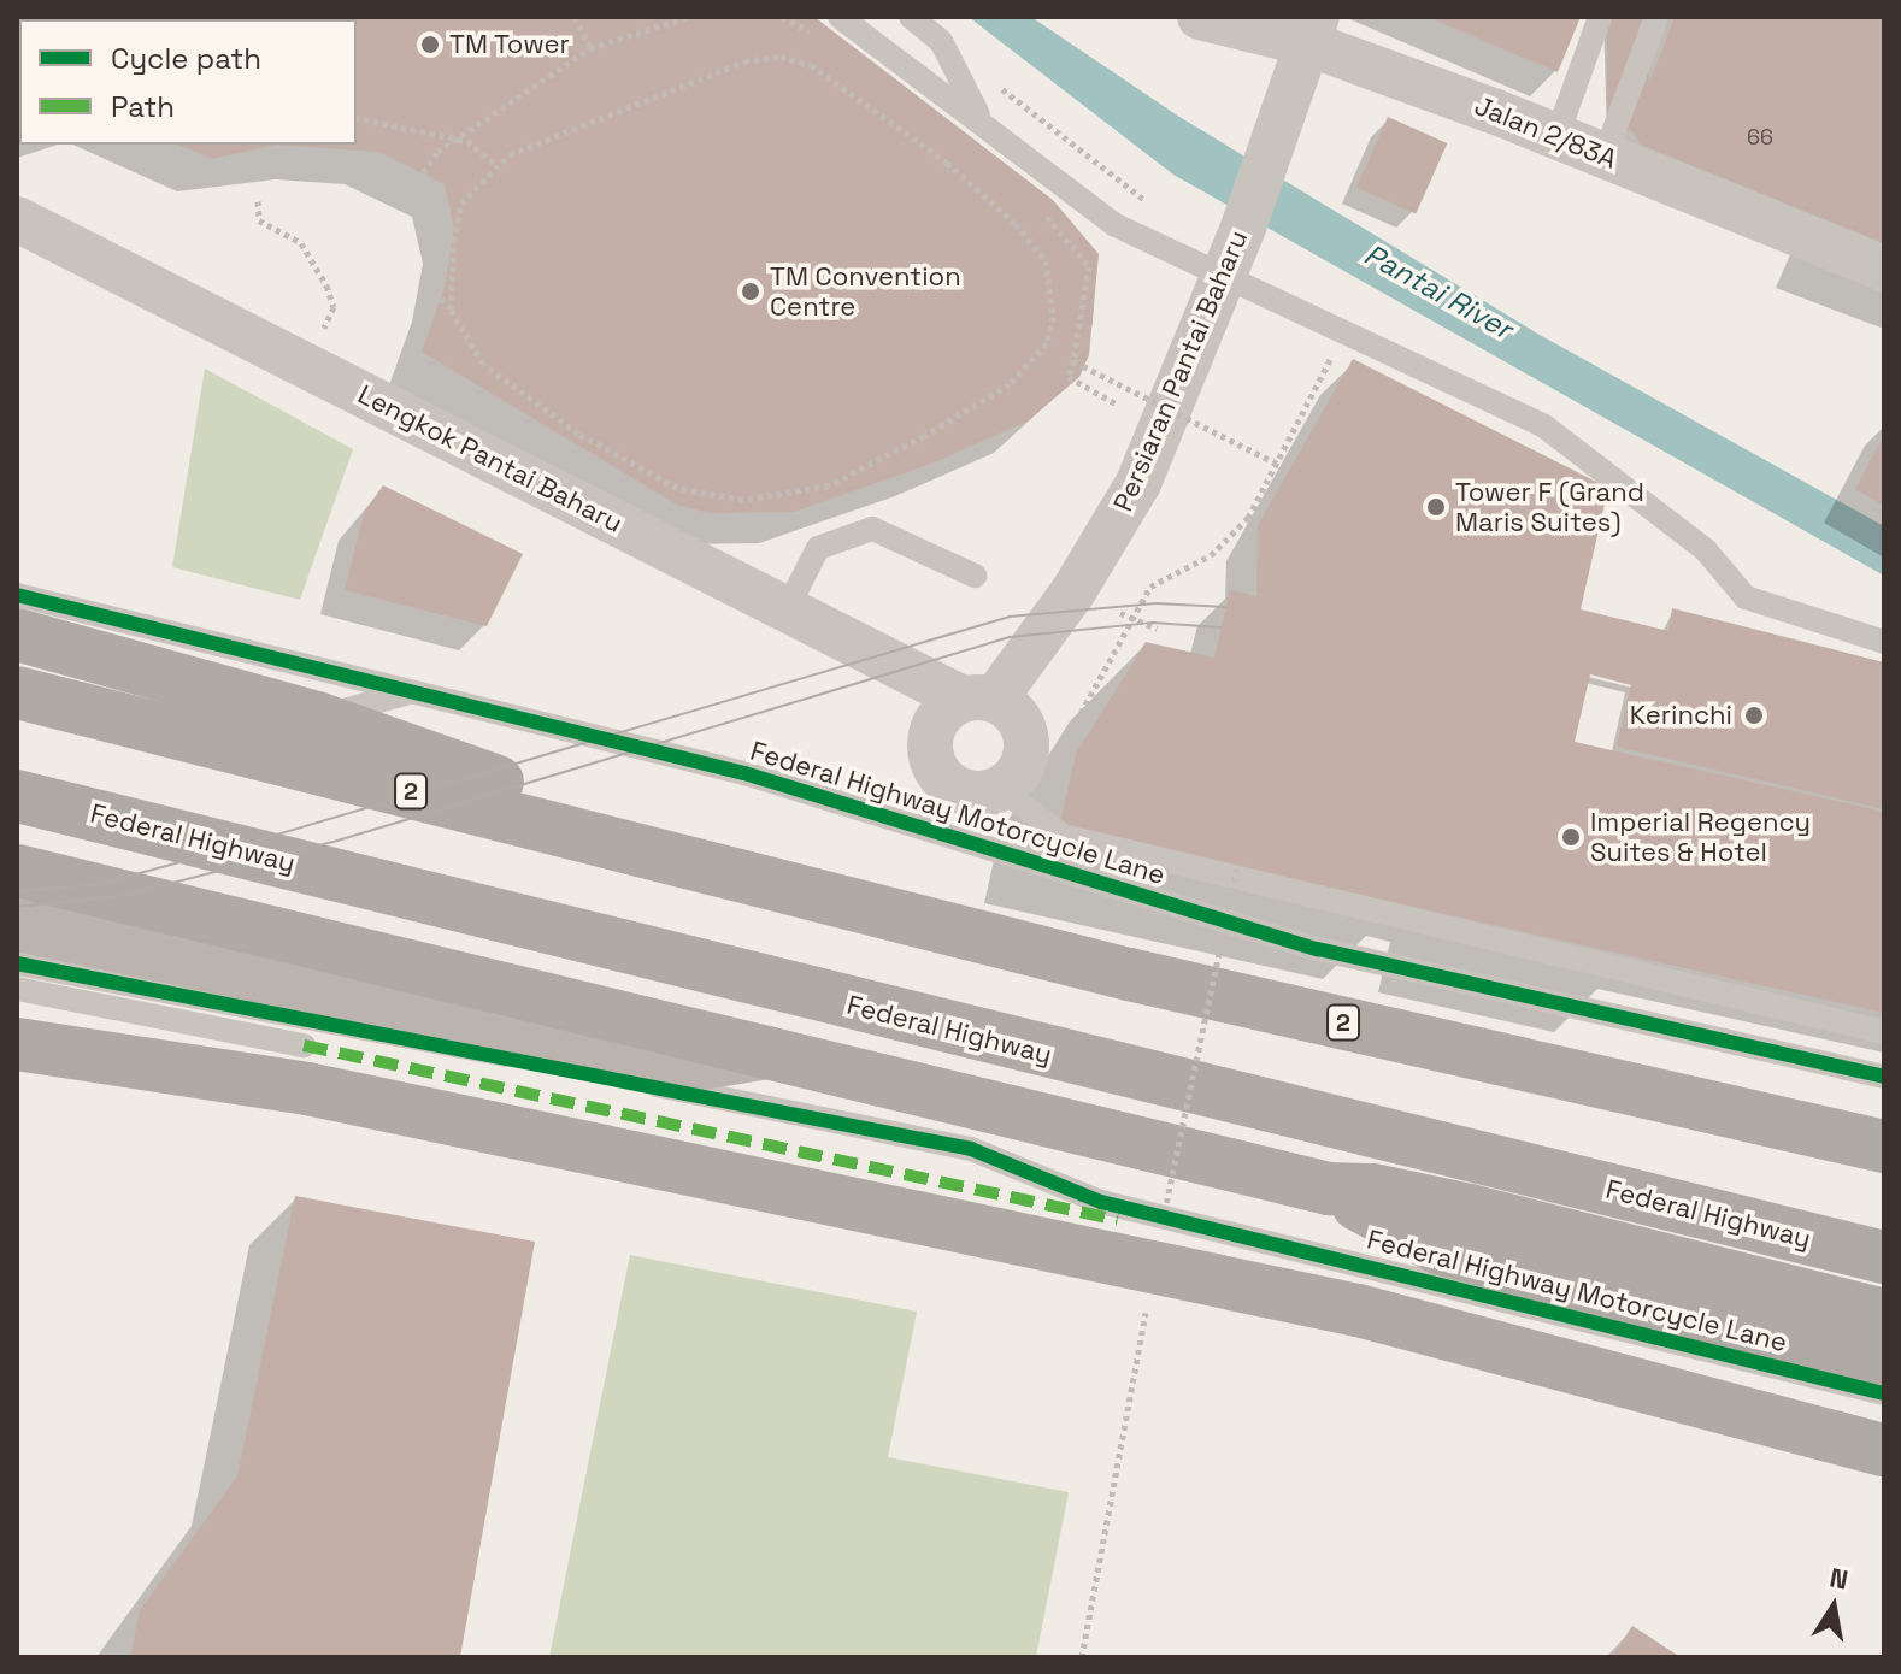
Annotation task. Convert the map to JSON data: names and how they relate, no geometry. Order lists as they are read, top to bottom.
{
  "streets": {
    "highway": ["2", "Federal Highway"],
    "street": ["Jalan 2/83A", "Persiaran Pantai Baharu", "Lengkok Pantai Baharu"],
    "lane": ["Federal Highway Motorcycle Lane"]
  },
  "crossings": [
    ["Jalan 2/83A", "Persiaran Pantai Baharu"],
    ["Persiaran Pantai Baharu", "Lengkok Pantai Baharu"]
  ],
  "water": ["Pantai River"],
  "places": [
    "TM Tower",
    "TM Convention Centre",
    "Tower F (Grand Maris Suites)",
    "Kerinchi",
    "Imperial Regency Suites & Hotel"
  ],
  "house_numbers": ["66"],
  "legend": ["Cycle path", "Path"],
  "north": "top"
}
